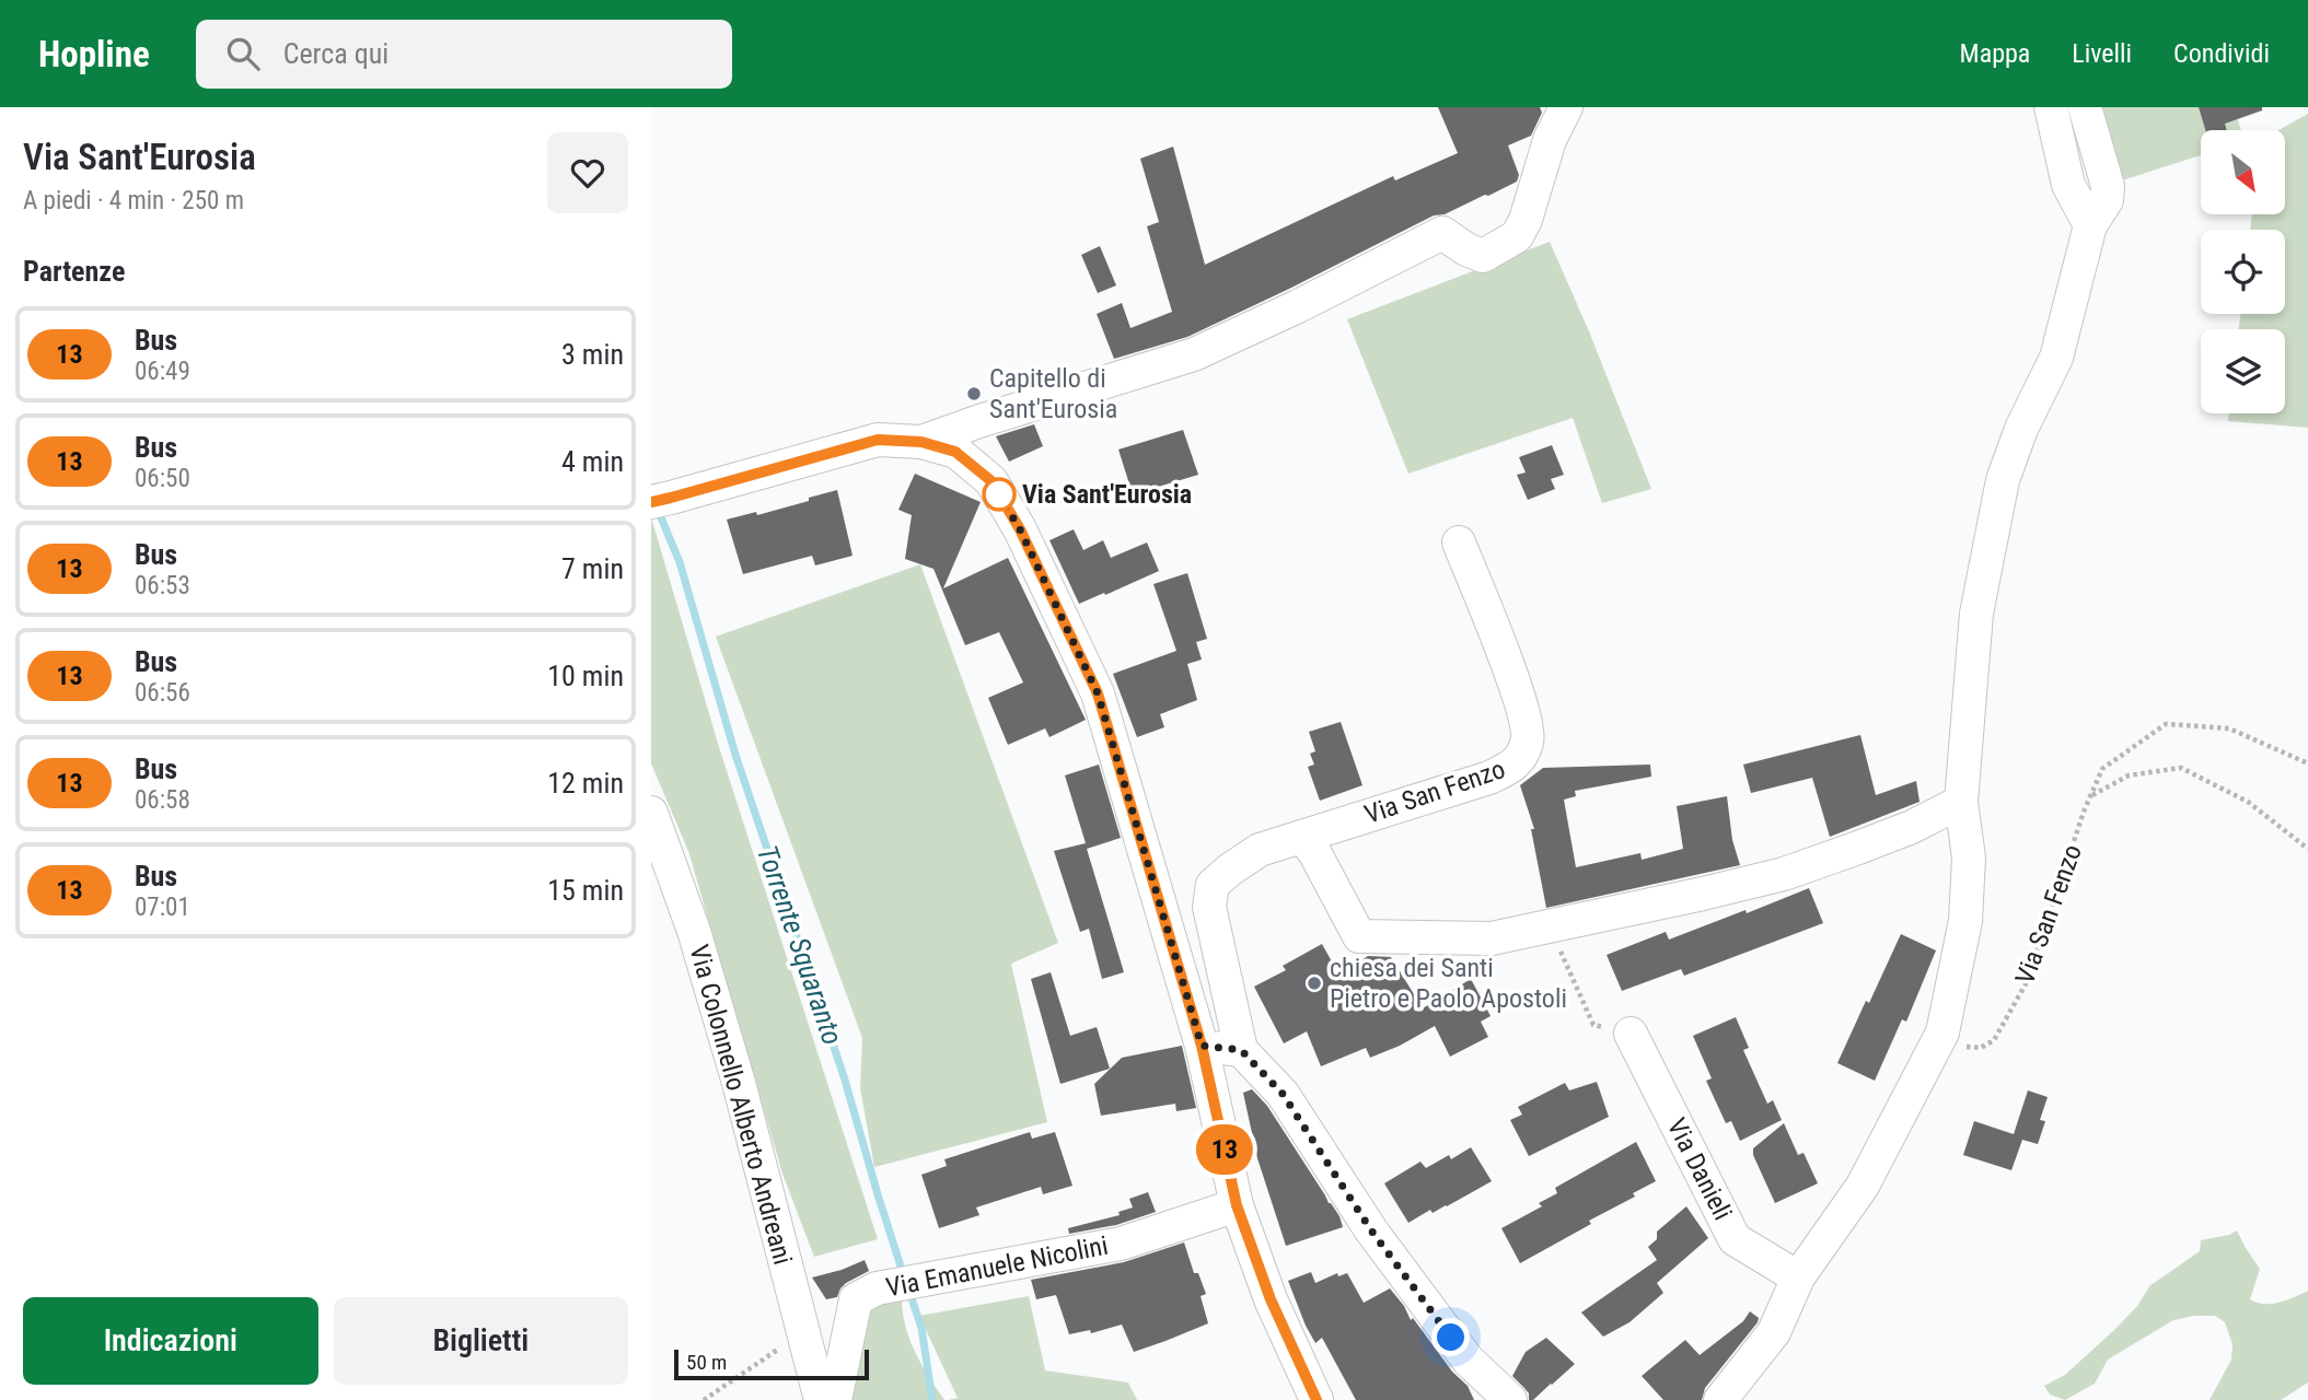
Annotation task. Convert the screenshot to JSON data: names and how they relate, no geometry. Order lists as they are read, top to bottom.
{
  "streets": {
    "street": [
      "Via San Fenzo",
      "Via Colonnello Alberto Andreani",
      "Via Danieli",
      "Via Emanuele Nicolini"
    ]
  },
  "water": ["Torrente Squaranto"],
  "places": ["Capitello di Sant'Eurosia", "Via Sant'Eurosia", "chiesa dei Santi Pietro e Paolo Apostoli"],
  "lines": ["bus line 13"],
  "scale_bar": "50 m",
  "north": "bottom right",
  "page": {
    "header": "Hopline",
    "search": "Cerca qui",
    "nav": ["Mappa", "Livelli", "Condividi"],
    "heading": [
      ["Via Sant'Eurosia", "A piedi · 4 min · 250 m"],
      "Partenze"
    ],
    "on_map": "13",
    "list": [
      {
        "mark": "13",
        "name": "Bus",
        "note": "06:49",
        "value": "3 min"
      },
      {
        "mark": "13",
        "name": "Bus",
        "note": "06:50",
        "value": "4 min"
      },
      {
        "mark": "13",
        "name": "Bus",
        "note": "06:53",
        "value": "7 min"
      },
      {
        "mark": "13",
        "name": "Bus",
        "note": "06:56",
        "value": "10 min"
      },
      {
        "mark": "13",
        "name": "Bus",
        "note": "06:58",
        "value": "12 min"
      },
      {
        "mark": "13",
        "name": "Bus",
        "note": "07:01",
        "value": "15 min"
      }
    ],
    "buttons": ["Indicazioni", "Biglietti"],
    "scale": "50 m"
  }
}
